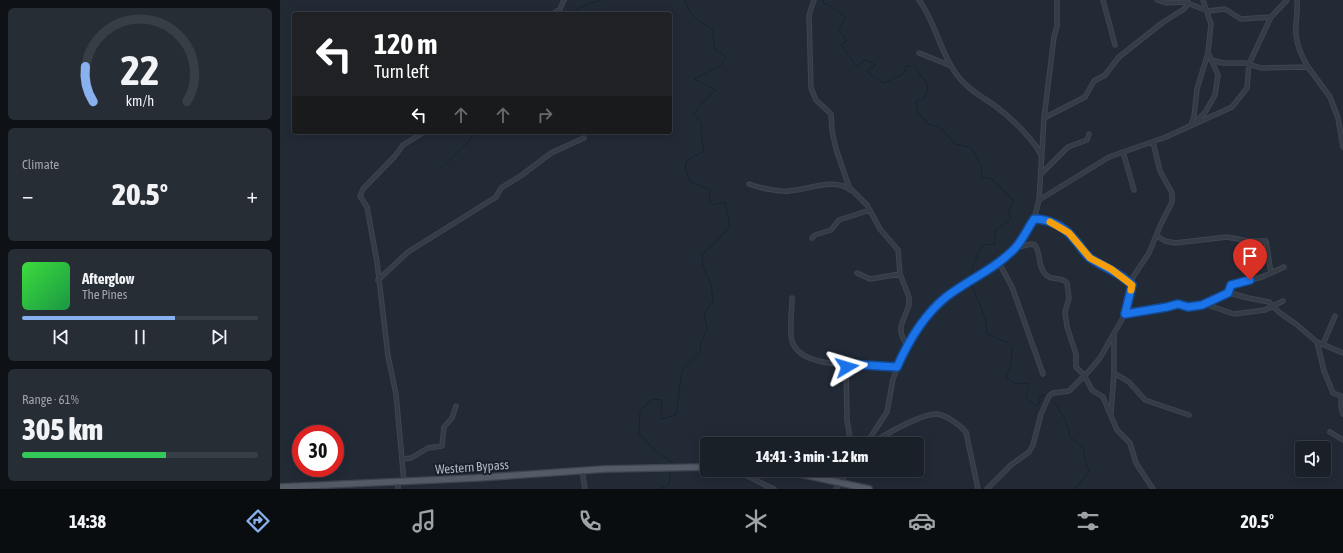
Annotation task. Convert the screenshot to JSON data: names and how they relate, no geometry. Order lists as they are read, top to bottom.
{
  "streets": {
    "main road": ["Western Bypass"]
  },
  "page": {
    "turn": ["120 m", "Turn left"],
    "tile": [
      "Climate",
      ["Range · 61%", "305 km"]
    ],
    "heat": ["−", "20.5°", "+"],
    "song": ["Afterglow", "The Pines"],
    "limit": "30",
    "trip": "14:41 · 3 min · 1.2 km",
    "tabs": ["14:38", "20.5°"],
    "gauge": ["22", "km/h"]
  }
}
